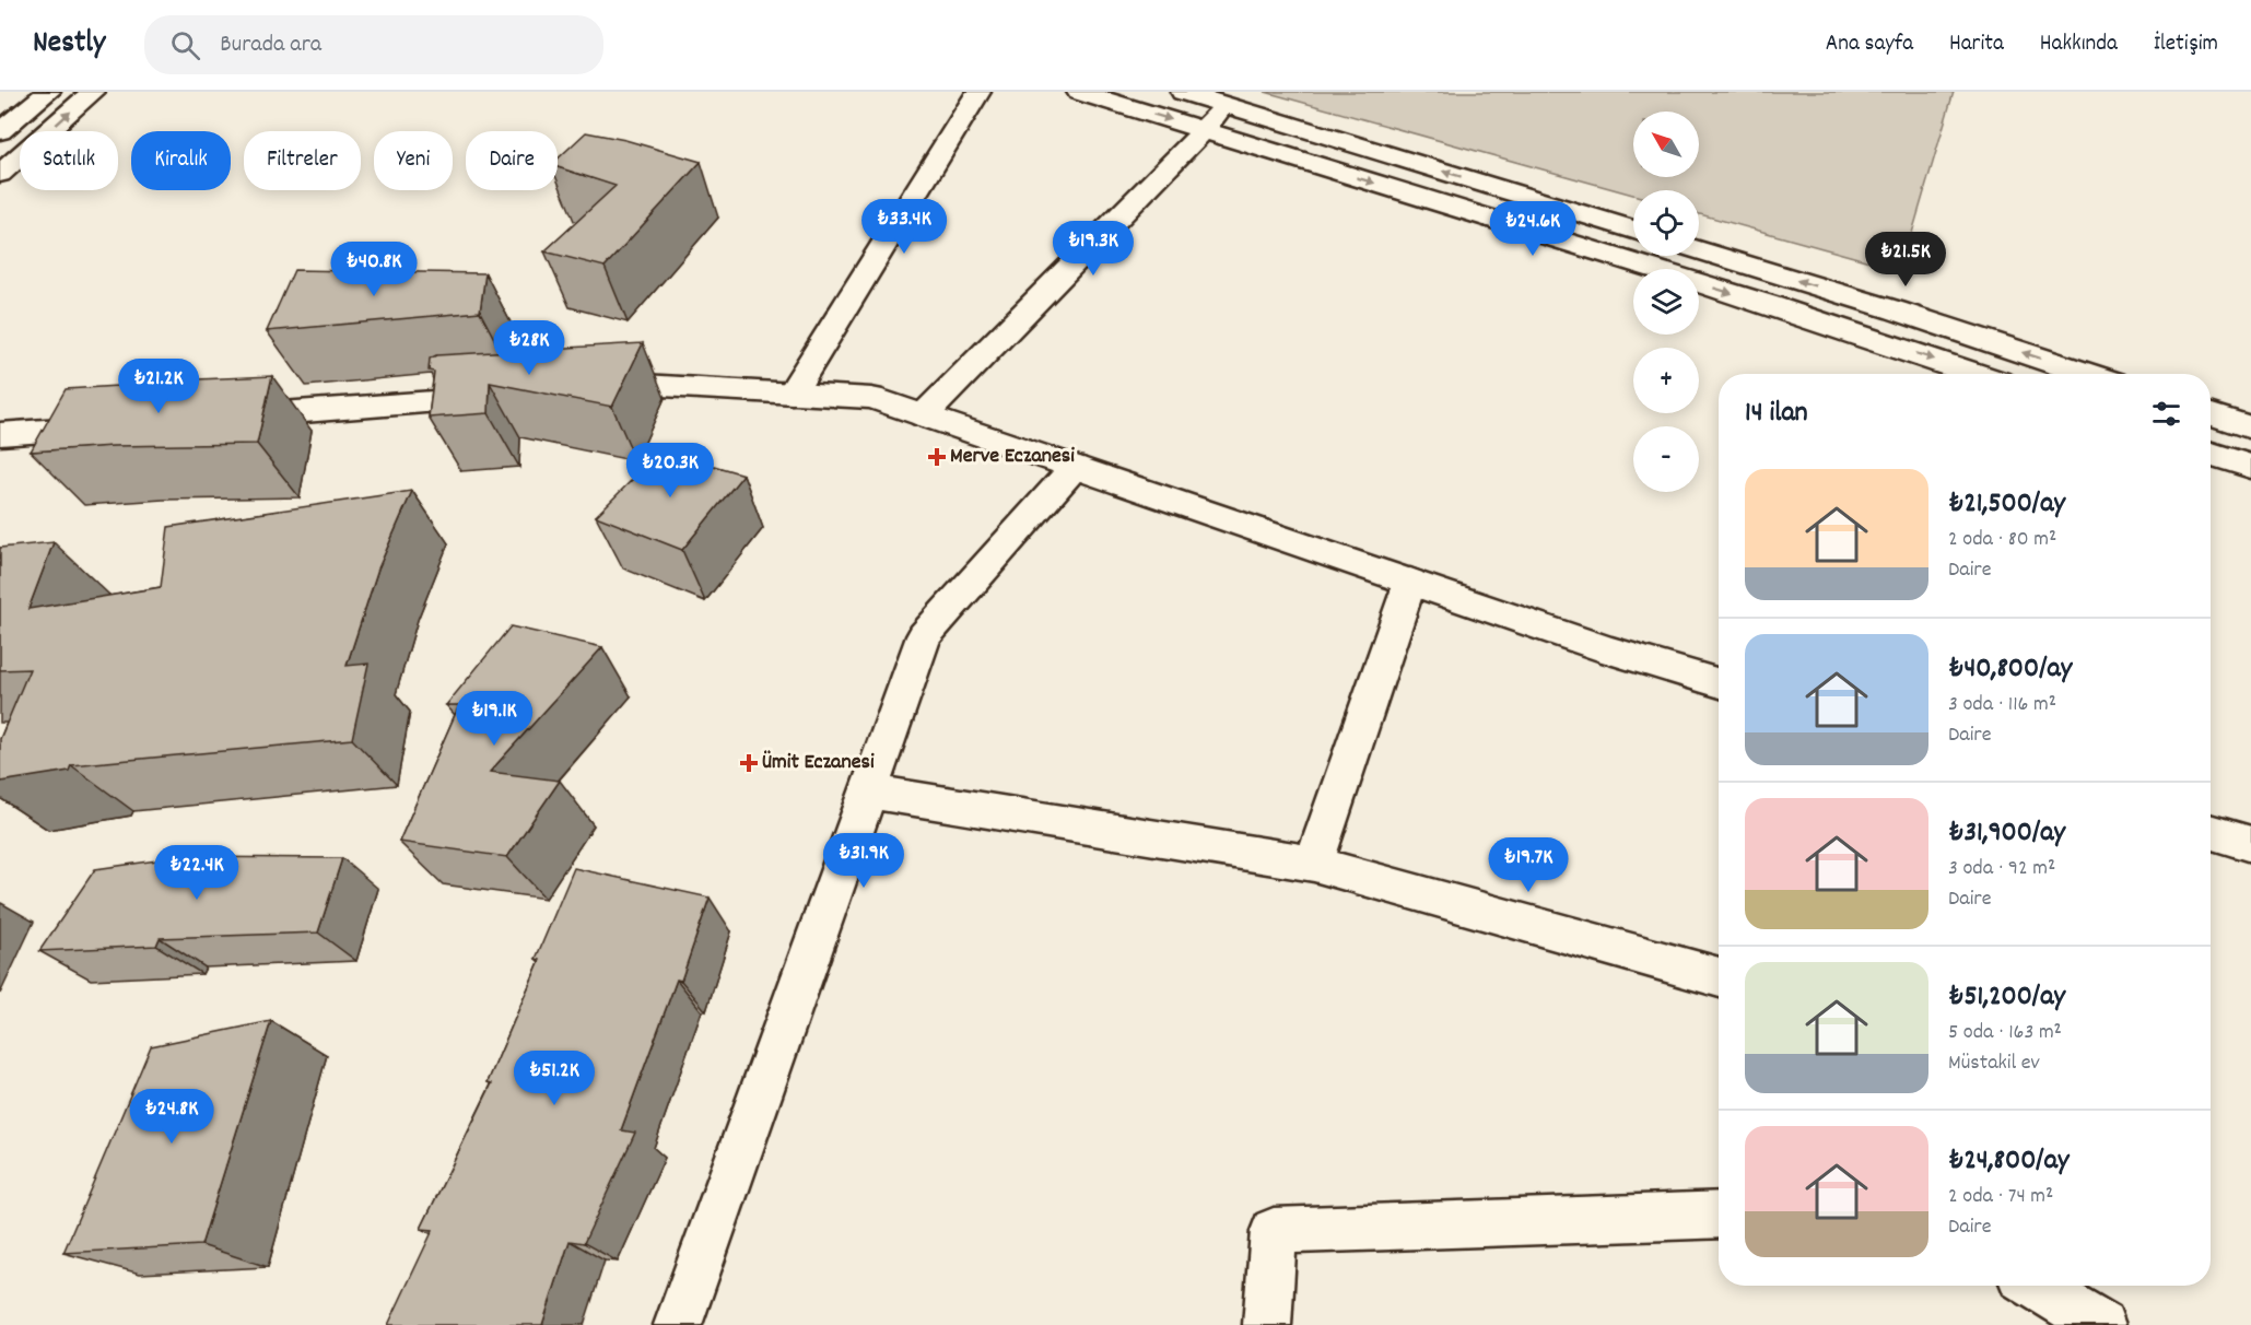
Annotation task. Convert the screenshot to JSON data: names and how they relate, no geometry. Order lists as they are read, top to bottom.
{
  "places": {
    "health": ["Merve Eczanesi", "Ümit Eczanesi"]
  },
  "north": "top left",
  "page": {
    "header": "Nestly",
    "search": "Burada ara",
    "nav": [
      "Ana sayfa",
      "Harita",
      "Hakkında",
      "İletişim"
    ],
    "map_buttons": ["+", "−"],
    "chip": [
      "Satılık",
      "Kiralık",
      "Filtreler",
      "Yeni",
      "Daire"
    ],
    "price": [
      "₺33.4K",
      "₺24.6K",
      "₺19.3K",
      "₺21.5K",
      "₺40.8K",
      "₺28K",
      "₺21.2K",
      "₺20.3K",
      "₺19.1K",
      "₺31.9K",
      "₺19.7K",
      "₺22.4K",
      "₺51.2K",
      "₺24.8K"
    ],
    "heading": "14 ilan",
    "list": [
      {
        "name": "₺21,500/ay",
        "note": "2 oda · 80 m² · Daire"
      },
      {
        "name": "₺40,800/ay",
        "note": "3 oda · 116 m² · Daire"
      },
      {
        "name": "₺31,900/ay",
        "note": "3 oda · 92 m² · Daire"
      },
      {
        "name": "₺51,200/ay",
        "note": "5 oda · 163 m² · Müstakil ev"
      },
      {
        "name": "₺24,800/ay",
        "note": "2 oda · 74 m² · Daire"
      }
    ]
  }
}
